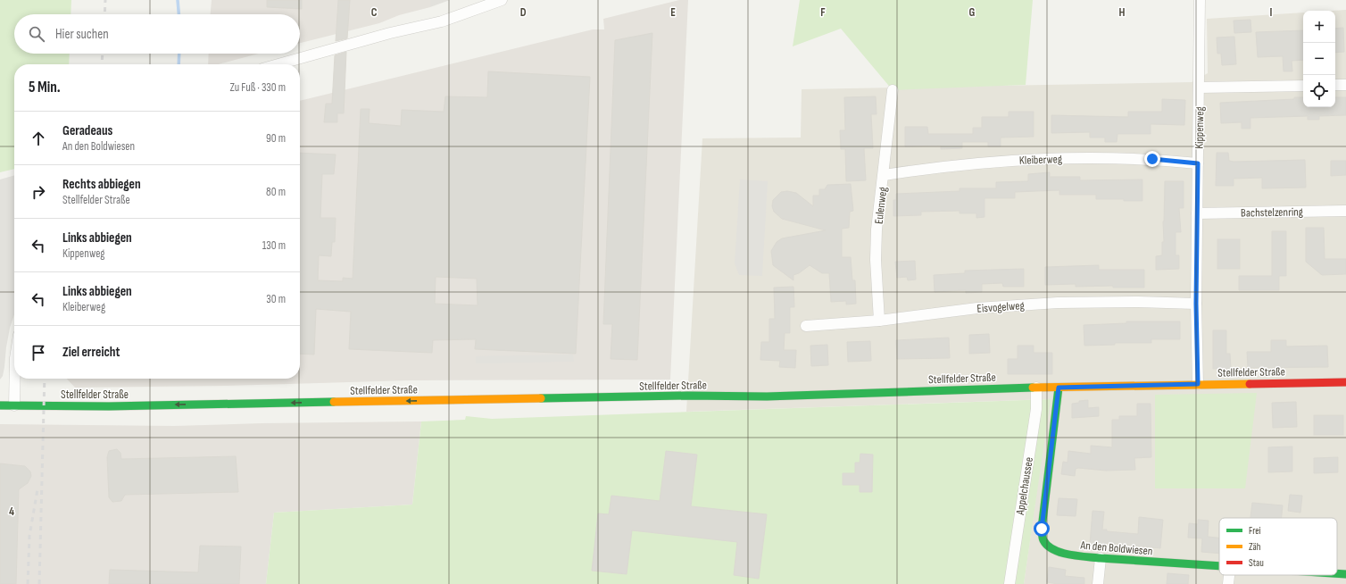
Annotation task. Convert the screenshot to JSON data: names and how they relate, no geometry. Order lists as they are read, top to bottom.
{
  "streets": {
    "street": [
      "Kippenweg",
      "Kleiberweg",
      "Eulenweg",
      "Bachstelzenring",
      "Eisvogelweg",
      "Stellfelder Straße",
      "Appelchaussee",
      "An den Boldwiesen"
    ]
  },
  "crossings": [
    ["Kippenweg", "Kleiberweg"],
    ["Kippenweg", "Bachstelzenring"],
    ["Kippenweg", "Eisvogelweg"],
    ["Kippenweg", "Stellfelder Straße"],
    ["Kleiberweg", "Eulenweg"],
    ["Eulenweg", "Eisvogelweg"],
    ["Stellfelder Straße", "Appelchaussee"],
    ["Stellfelder Straße", "An den Boldwiesen"]
  ],
  "one_way": ["Stellfelder Straße"],
  "legend": ["Frei", "Zäh", "Stau"],
  "page": {
    "map_buttons": ["+", "−"],
    "search": "Hier suchen",
    "heading": ["5 Min.", "Zu Fuß · 330 m"],
    "list": [
      ["Geradeaus", "An den Boldwiesen", "90 m"],
      ["Rechts abbiegen", "Stellfelder Straße", "80 m"],
      ["Links abbiegen", "Kippenweg", "130 m"],
      ["Links abbiegen", "Kleiberweg", "30 m"],
      "Ziel erreicht"
    ]
  },
  "grid": {
    "columns": [
      "C",
      "D",
      "E",
      "F",
      "G",
      "H",
      "I"
    ],
    "rows": ["4"]
  }
}
